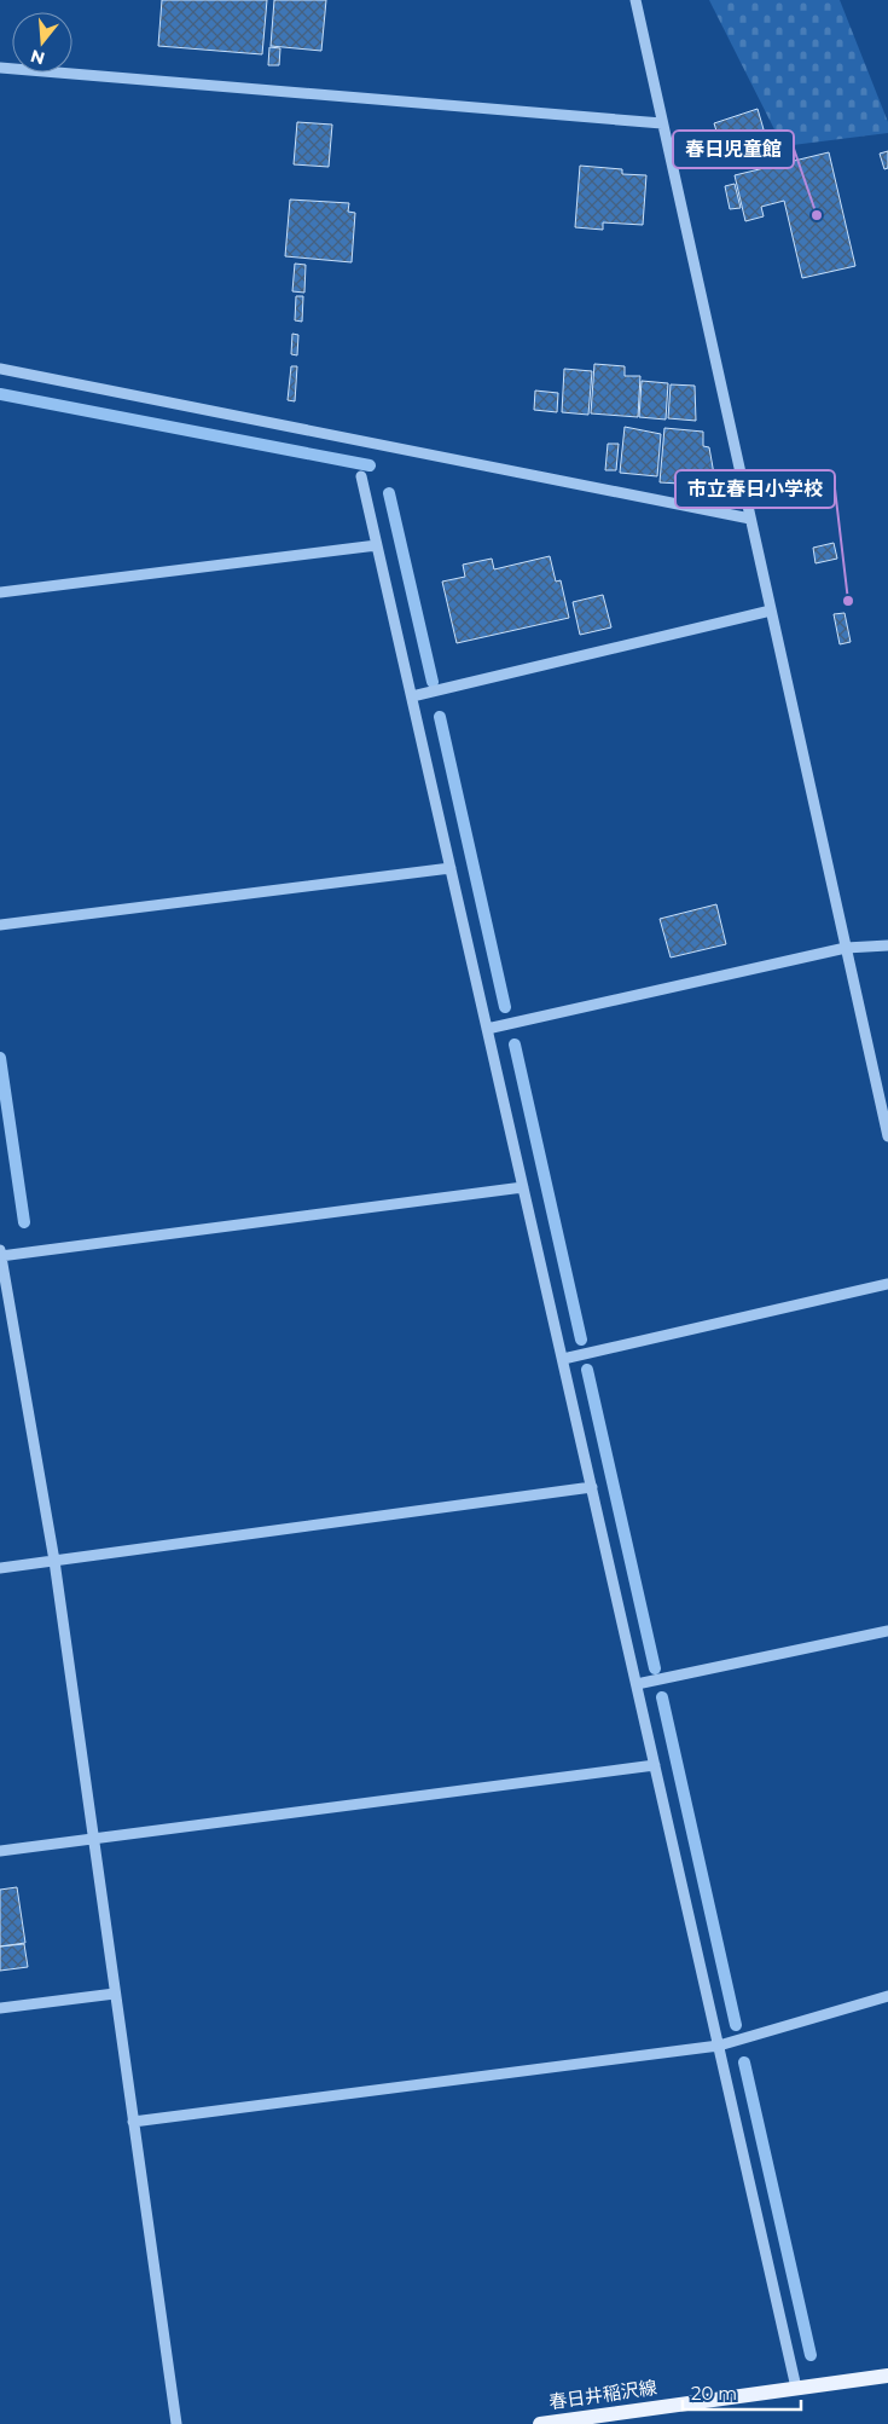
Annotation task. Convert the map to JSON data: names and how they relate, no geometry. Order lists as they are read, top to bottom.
{
  "streets": {
    "main road": ["春日井稲沢線"]
  },
  "places": ["春日児童館", "市立春日小学校"],
  "scale_bar": "20 m",
  "north": "bottom"
}
